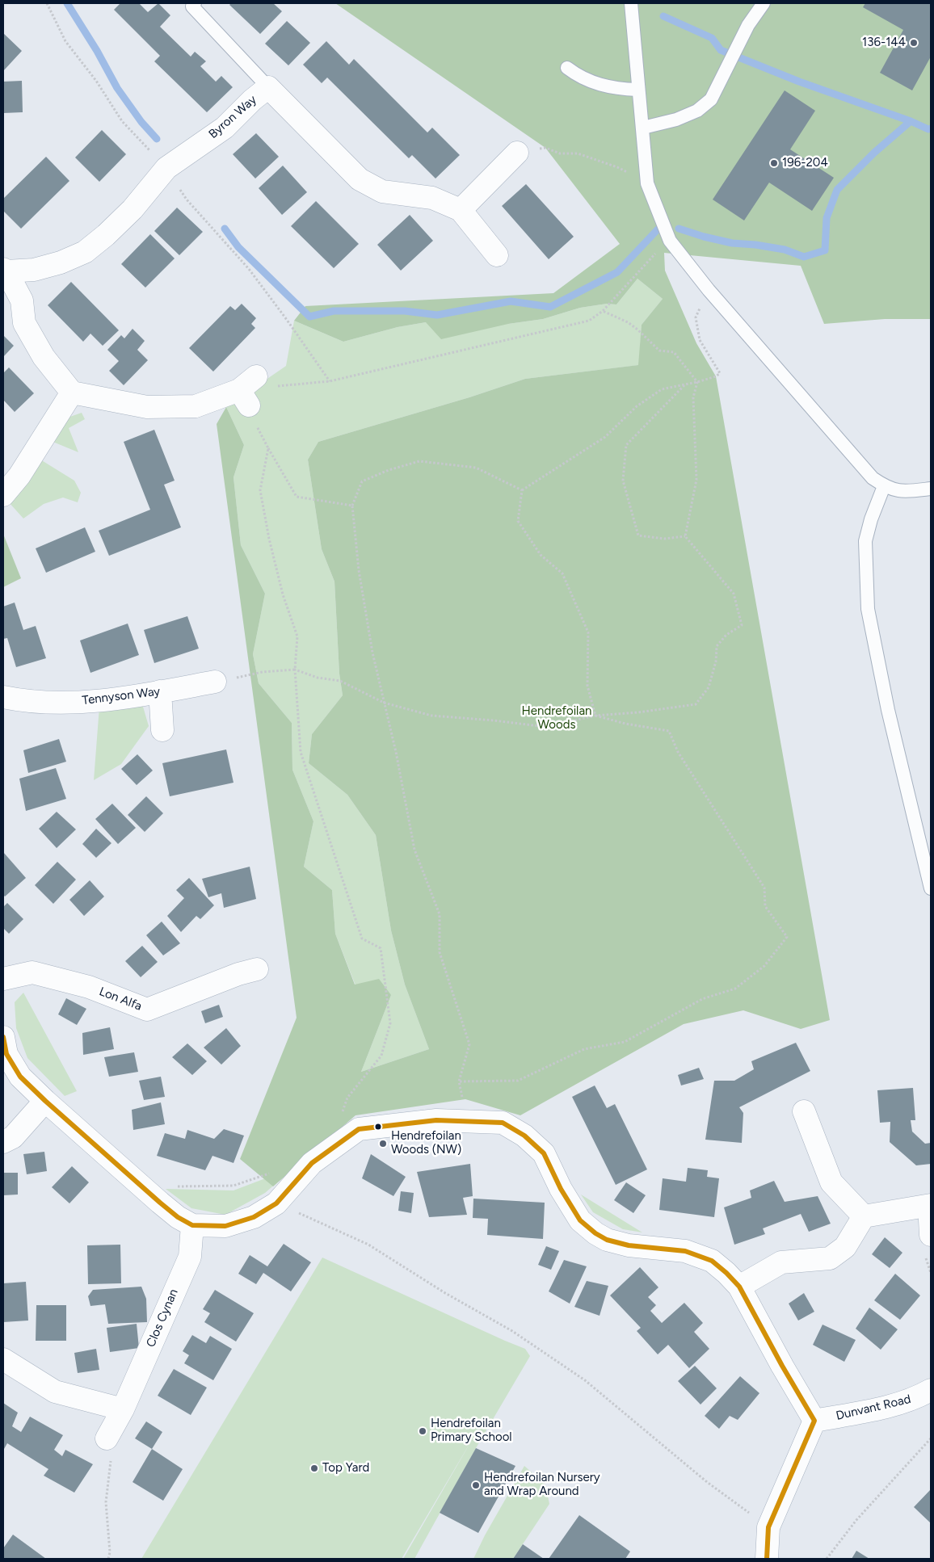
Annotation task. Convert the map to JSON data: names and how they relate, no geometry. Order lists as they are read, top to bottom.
{
  "streets": {
    "street": [
      "Byron Way",
      "Tennyson Way",
      "Lon Alfa",
      "Clos Cynan",
      "Dunvant Road"
    ]
  },
  "parks": ["Hendrefoilan Woods"],
  "places": [
    "136-144",
    "196-204",
    "Hendrefoilan Woods (NW)",
    "Hendrefoilan Primary School",
    "Top Yard",
    "Hendrefoilan Nursery and Wrap Around"
  ]
}
